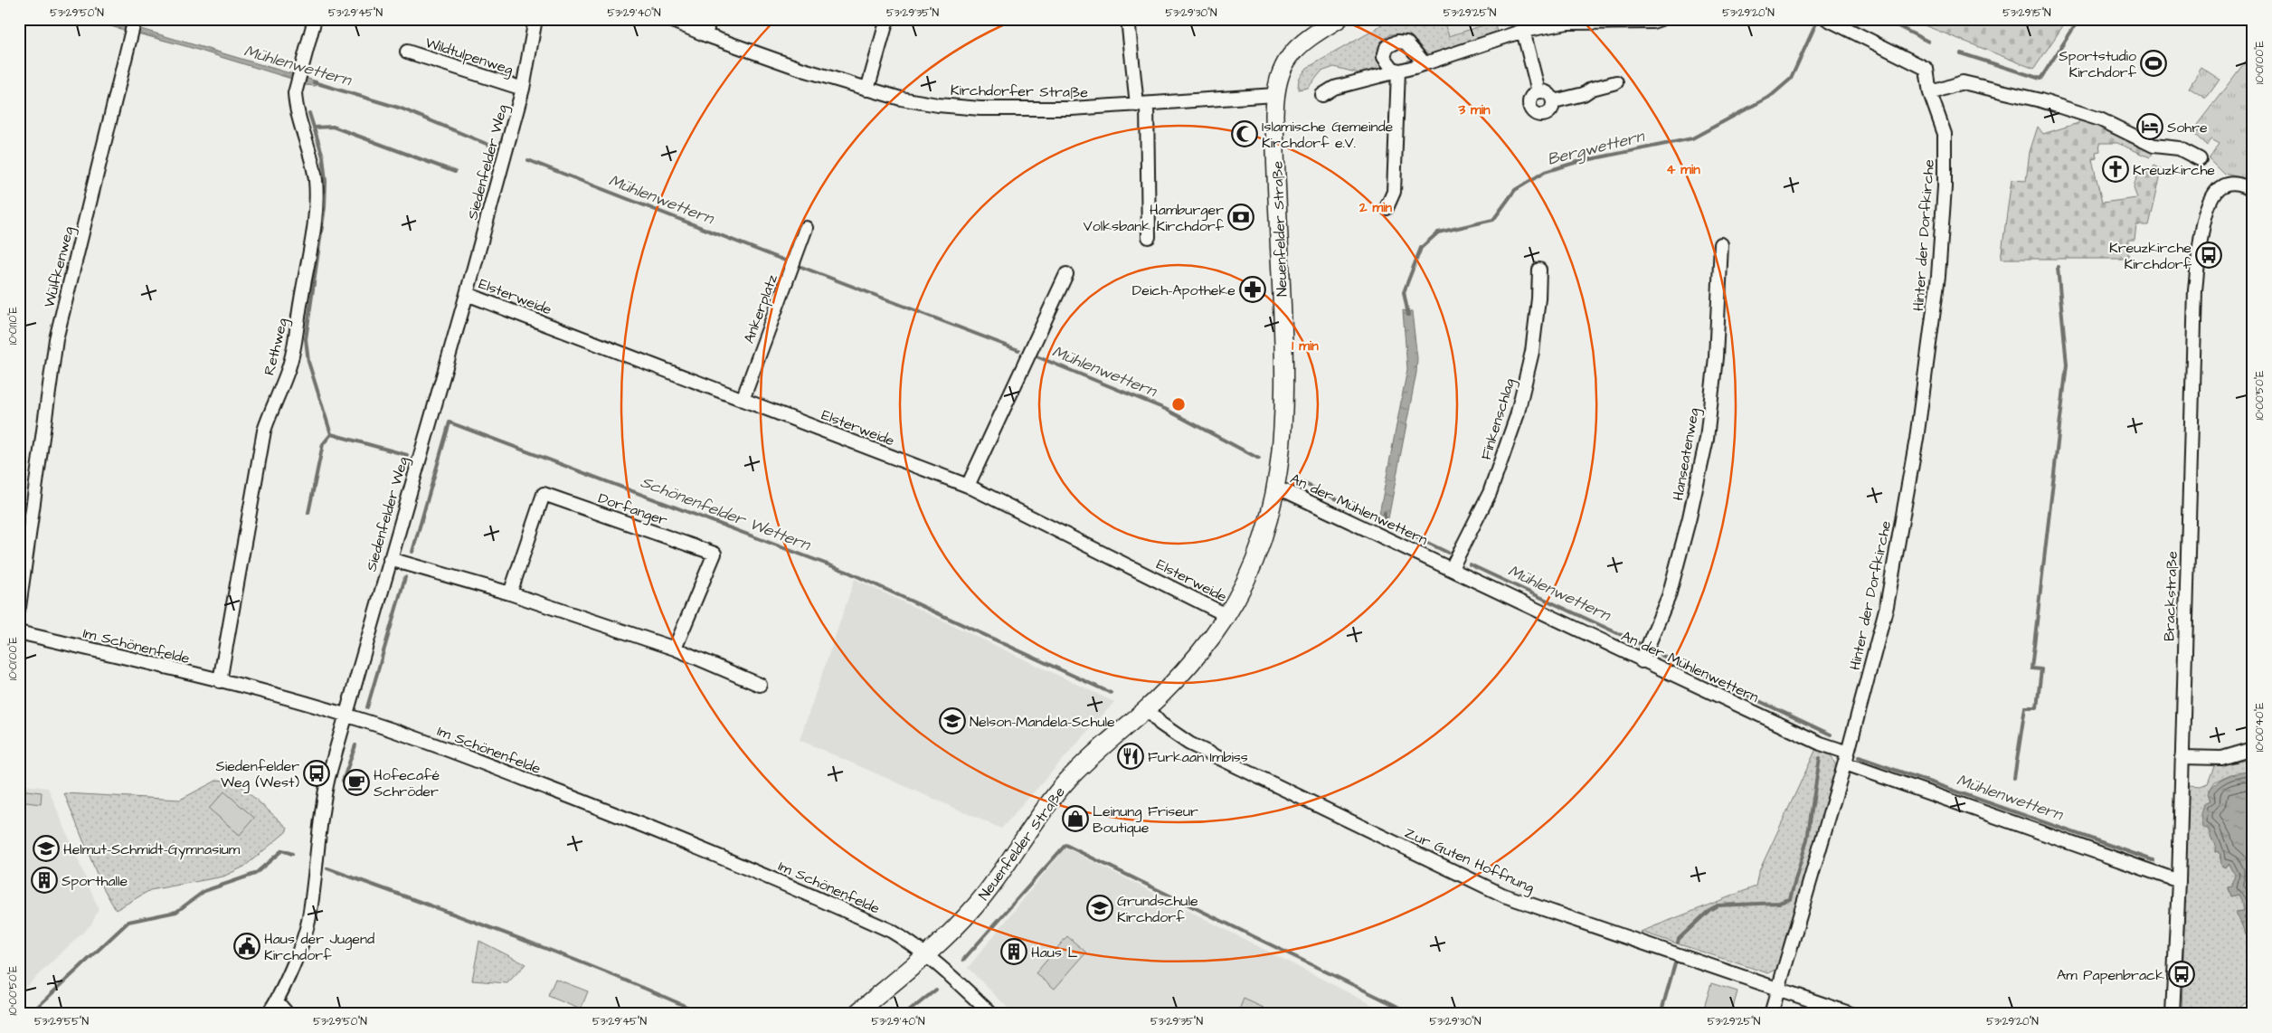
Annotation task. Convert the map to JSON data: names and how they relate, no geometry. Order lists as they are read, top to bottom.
{
  "streets": {
    "main road": ["Neuenfelder Straße"],
    "street": [
      "Wildtulpenweg",
      "Kirchdorfer Straße",
      "Siedenfelder Weg",
      "Hinter der Dorfkirche",
      "Wülfkenweg",
      "Elsterweide",
      "Ankerplatz",
      "Rethweg",
      "Finkenschlag",
      "Hanseatenweg",
      "Dorfanger",
      "An der Mühlenwettern",
      "Brackstraße",
      "Im Schönenfelde",
      "Zur Guten Hoffnung"
    ]
  },
  "crossings": [
    ["Wildtulpenweg", "Siedenfelder Weg"],
    ["Kirchdorfer Straße", "Neuenfelder Straße"],
    ["Siedenfelder Weg", "Elsterweide"],
    ["Siedenfelder Weg", "Im Schönenfelde"],
    ["Neuenfelder Straße", "Elsterweide"],
    ["Neuenfelder Straße", "An der Mühlenwettern"],
    ["Neuenfelder Straße", "Im Schönenfelde"],
    ["Neuenfelder Straße", "Zur Guten Hoffnung"],
    ["Hinter der Dorfkirche", "An der Mühlenwettern"],
    ["Hinter der Dorfkirche", "Zur Guten Hoffnung"],
    ["Elsterweide", "Ankerplatz"],
    ["Rethweg", "Im Schönenfelde"],
    ["Finkenschlag", "An der Mühlenwettern"],
    ["Hanseatenweg", "An der Mühlenwettern"],
    ["An der Mühlenwettern", "Brackstraße"]
  ],
  "water": ["Mühlenwettern", "Bergwettern", "Schönenfelder Wettern"],
  "places": {
    "sports": ["Sportstudio Kirchdorf"],
    "hotel": ["Sohre"],
    "mosque": ["Islamische Gemeinde Kirchdorf e.V."],
    "church": ["Kreuzkirche"],
    "bank": ["Hamburger Volksbank Kirchdorf"],
    "bus stop": ["Kreuzkirche Kirchdorf", "Siedenfelder Weg (West)", "Am Papenbrack"],
    "pharmacy": ["Deich-Apotheke"],
    "school or university": ["Nelson-Mandela-Schule", "Helmut-Schmidt-Gymnasium", "Grundschule Kirchdorf"],
    "restaurant": ["Furkaan Imbiss"],
    "cafe": ["Hofecafé Schröder"],
    "shop": ["Leinung Friseur Boutique"],
    "building": ["Sporthalle", "Haus L"],
    "public building": ["Haus der Jugend Kirchdorf"]
  },
  "coordinates": [
    "53°29'50\"N",
    "53°29'45\"N",
    "53°29'40\"N",
    "53°29'35\"N",
    "53°29'30\"N",
    "53°29'25\"N",
    "53°29'20\"N",
    "53°29'15\"N",
    "10°01'00\"E",
    "10°01'10\"E",
    "10°00'50\"E",
    "10°00'40\"E",
    "53°29'55\"N"
  ],
  "rings": [
    "3 min",
    "4 min",
    "2 min",
    "1 min"
  ]
}
